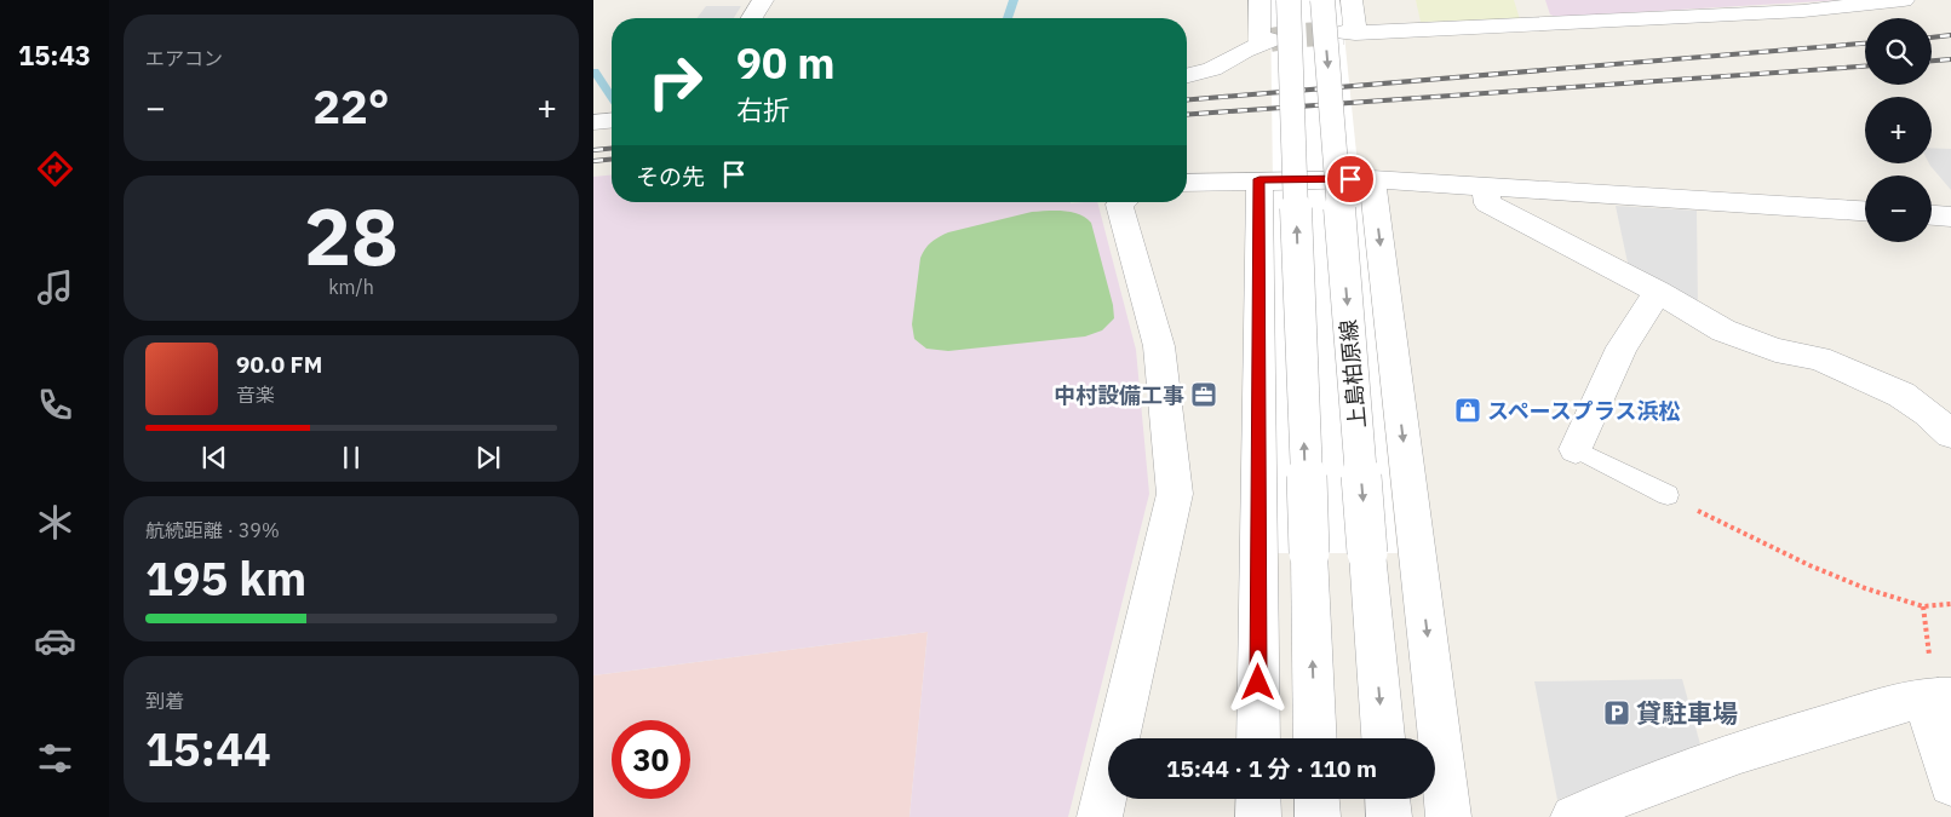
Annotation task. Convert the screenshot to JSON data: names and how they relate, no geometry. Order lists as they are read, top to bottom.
{
  "streets": {
    "street": ["上島柏原線"]
  },
  "places": {
    "office": ["中村設備工事"],
    "shop": ["スペースプラス浜松"],
    "parking": ["貸駐車場"]
  },
  "page": {
    "tabs": "15:43",
    "tile": [
      "エアコン",
      ["28", "km/h"],
      ["航続距離 · 39%", "195 km"],
      ["到着", "15:44"]
    ],
    "map_buttons": ["+", "−"],
    "turn": ["90 m", "右折"],
    "heat": ["−", "22°", "+"],
    "then": "その先",
    "song": ["90.0 FM", "音楽"],
    "limit": "30",
    "trip": "15:44 · 1 分 · 110 m"
  }
}
